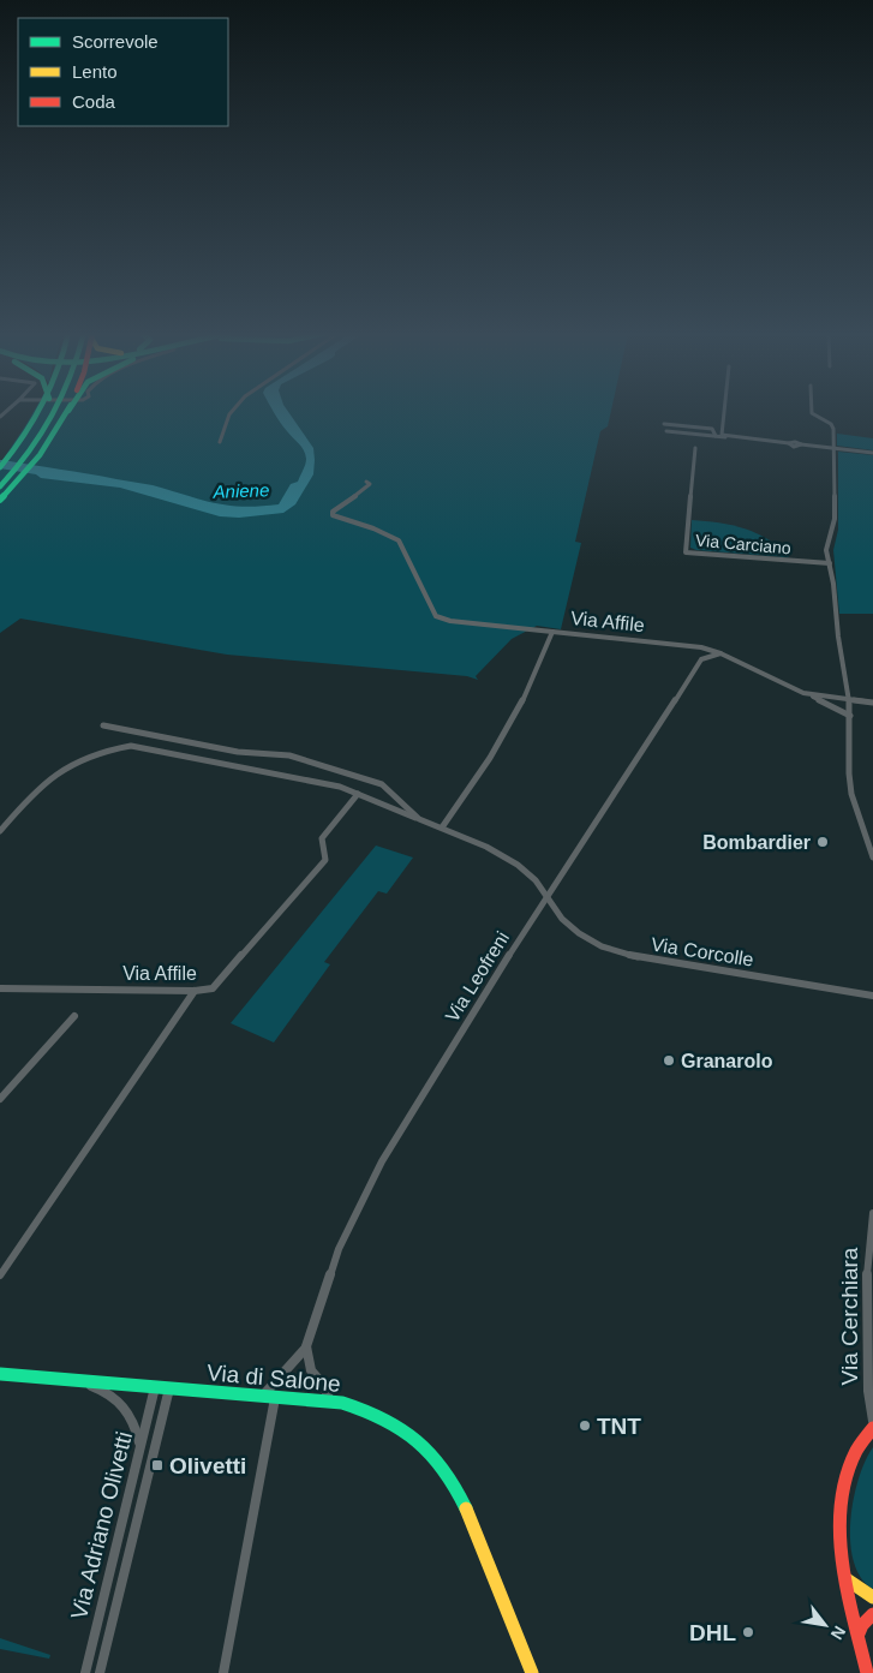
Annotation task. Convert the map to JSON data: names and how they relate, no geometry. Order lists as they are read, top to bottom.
{
  "streets": {
    "main road": ["Via di Salone"],
    "street": [
      "Via Carciano",
      "Via Affile",
      "Via Corcolle",
      "Via Leofreni",
      "Via Cerchiara",
      "Via Adriano Olivetti"
    ]
  },
  "crossings": [
    ["Via Affile", "Via Corcolle"],
    ["Via Affile", "Via Leofreni"],
    ["Via Corcolle", "Via Leofreni"],
    ["Via Leofreni", "Via di Salone"],
    ["Via di Salone", "Via Adriano Olivetti"]
  ],
  "water": ["Aniene"],
  "places": {
    "other": [
      "Bombardier",
      "Granarolo",
      "TNT",
      "DHL"
    ],
    "transit": ["Olivetti"]
  },
  "legend": ["Scorrevole", "Lento", "Coda"],
  "north": "bottom right"
}
